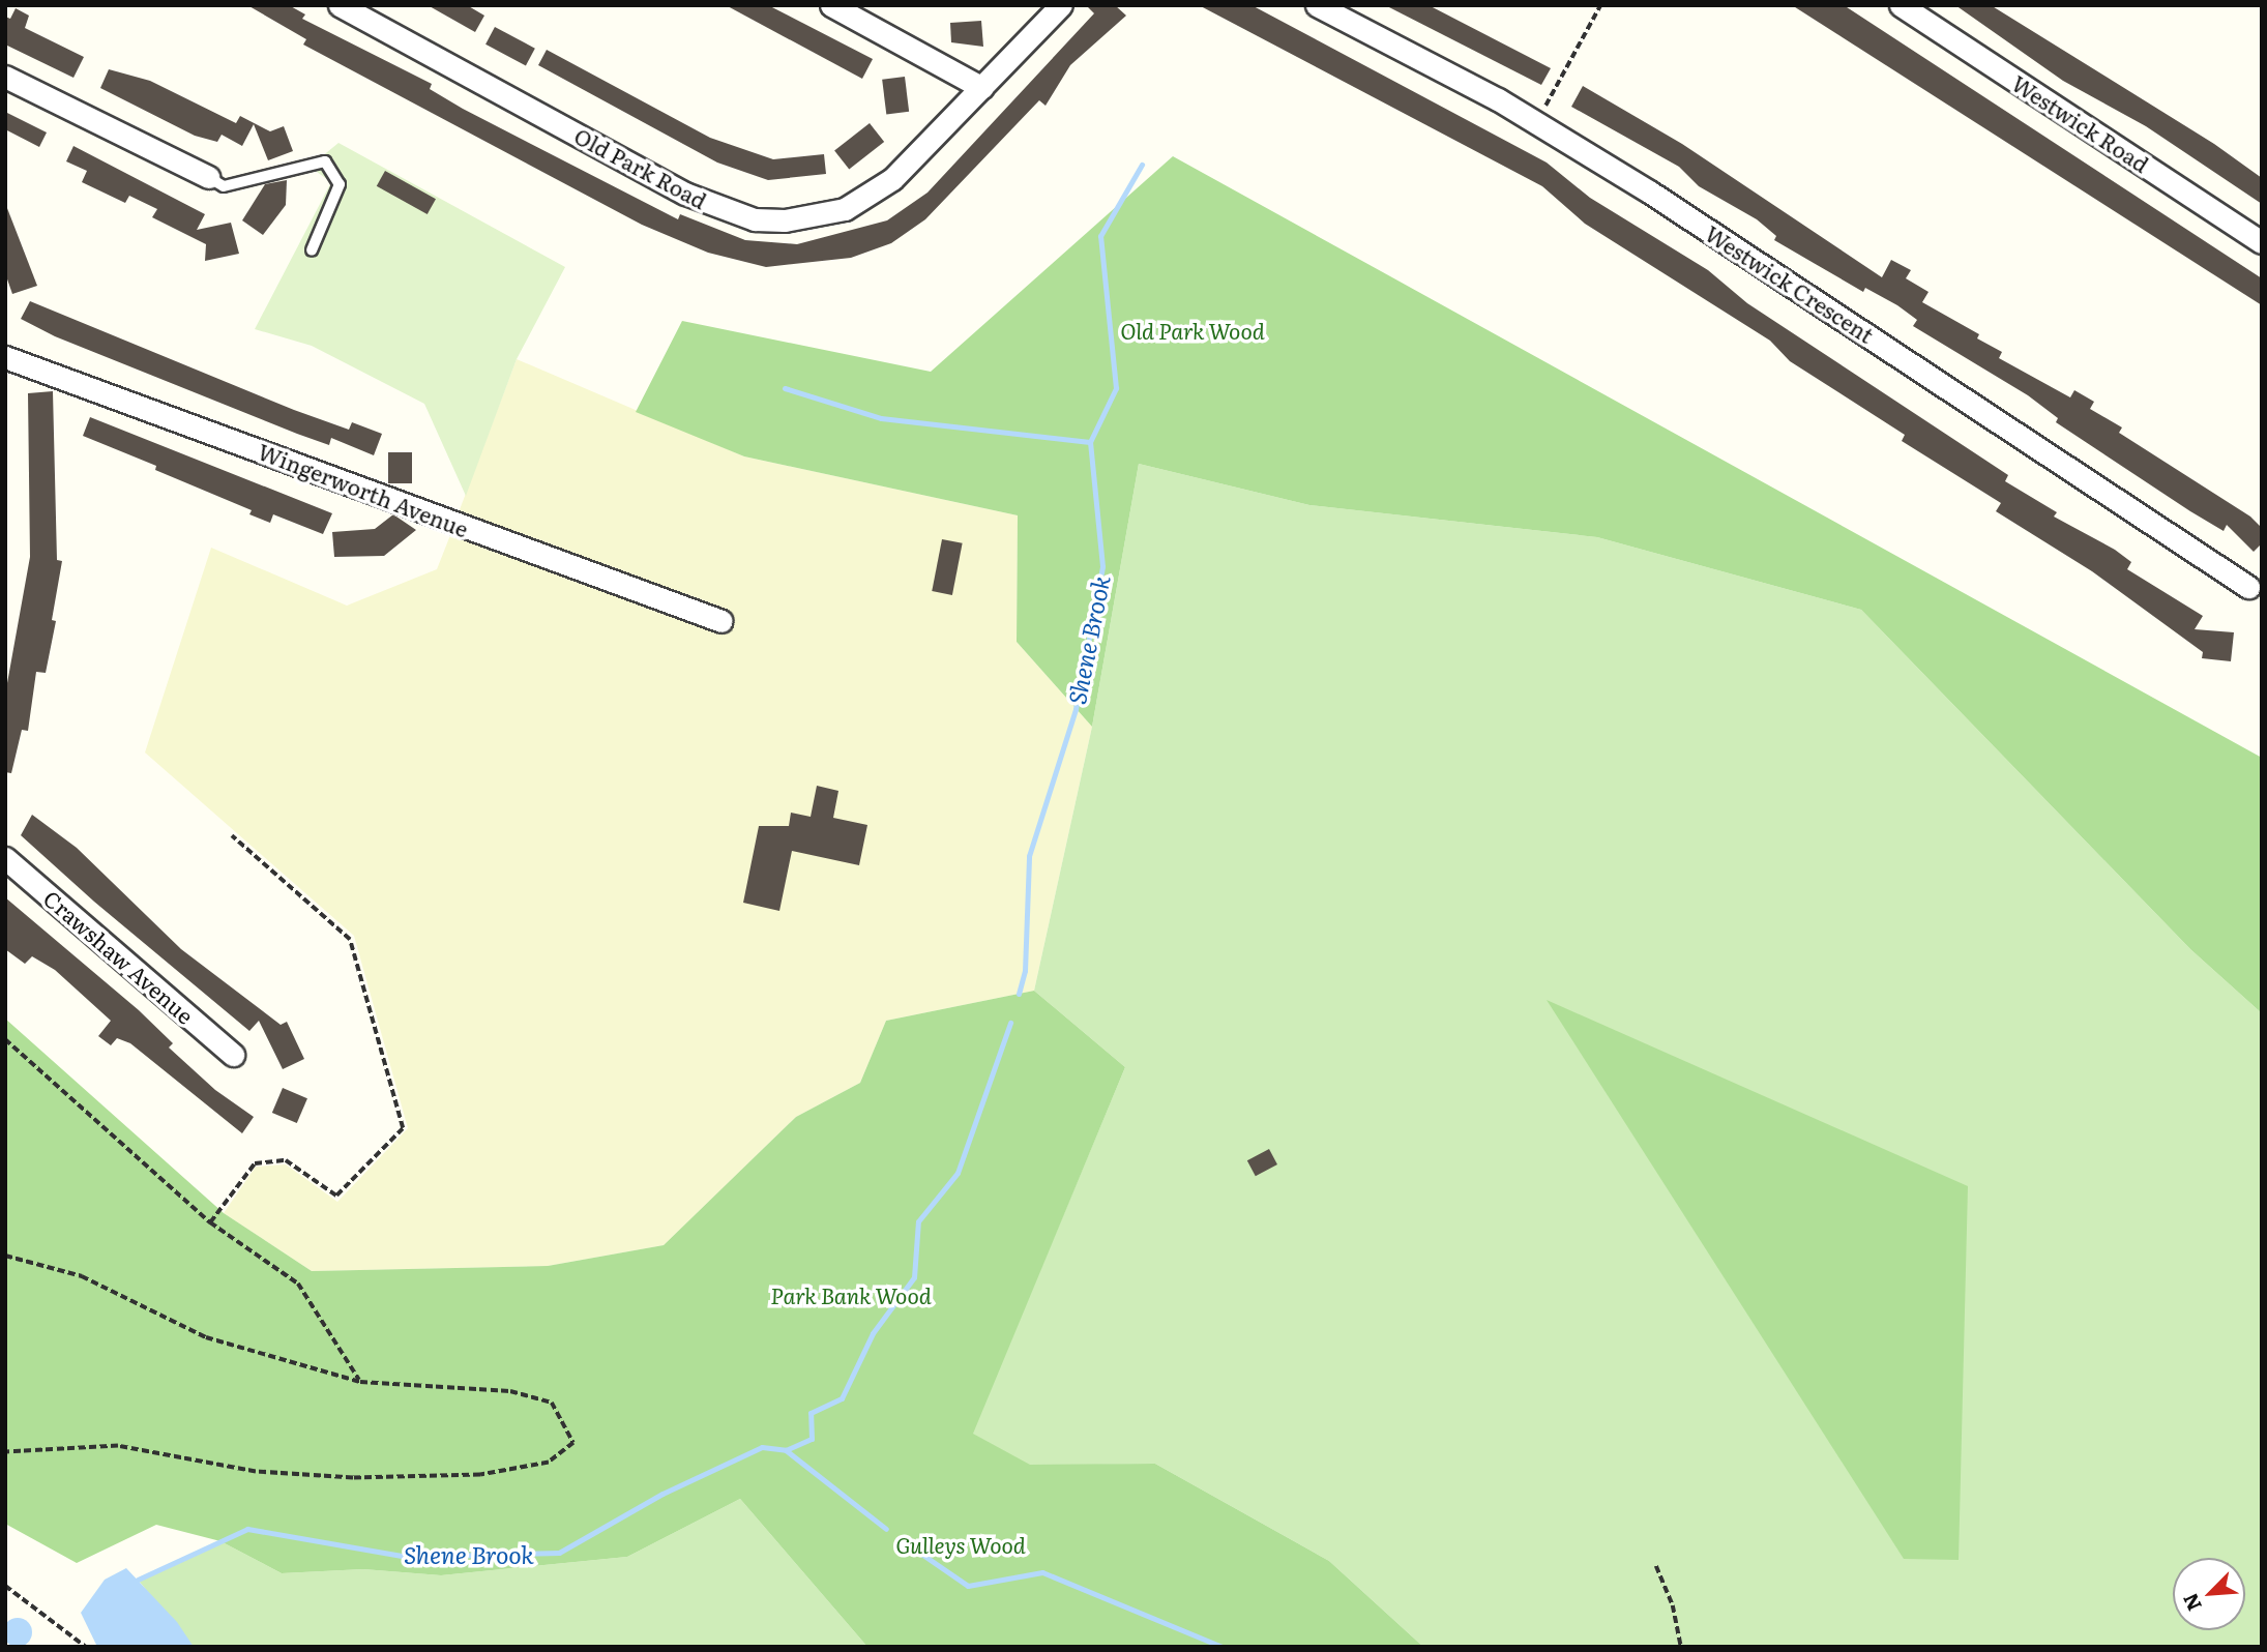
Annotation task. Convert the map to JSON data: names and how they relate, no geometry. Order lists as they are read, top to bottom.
{
  "streets": {
    "street": [
      "Westwick Road",
      "Old Park Road",
      "Westwick Crescent",
      "Wingerworth Avenue",
      "Crawshaw Avenue"
    ]
  },
  "water": ["Shene Brook"],
  "parks": ["Old Park Wood", "Park Bank Wood", "Gulleys Wood"],
  "north": "bottom left"
}
